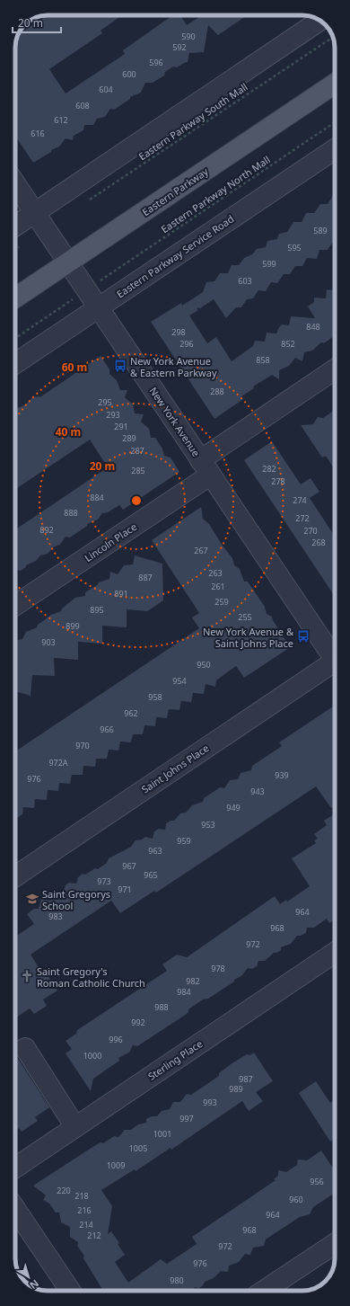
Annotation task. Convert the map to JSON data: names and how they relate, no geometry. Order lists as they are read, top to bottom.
{
  "streets": {
    "main road": ["Eastern Parkway"],
    "street": [
      "Eastern Parkway Service Road",
      "New York Avenue",
      "Lincoln Place",
      "Saint Johns Place",
      "Sterling Place"
    ],
    "path": ["Eastern Parkway South Mall", "Eastern Parkway North Mall"]
  },
  "crossings": [
    ["Eastern Parkway", "New York Avenue"],
    ["Eastern Parkway Service Road", "New York Avenue"],
    ["New York Avenue", "Lincoln Place"]
  ],
  "places": {
    "bus stop": ["New York Avenue & Eastern Parkway", "New York Avenue & Saint Johns Place"],
    "school or university": ["Saint Gregorys School"],
    "church": ["Saint Gregory's Roman Catholic Church"]
  },
  "house_numbers": [
    "590",
    "592",
    "596",
    "600",
    "604",
    "608",
    "612",
    "616",
    "589",
    "595",
    "599",
    "603",
    "848",
    "298",
    "296",
    "852",
    "858",
    "288",
    "295",
    "293",
    "291",
    "289",
    "287",
    "282",
    "285",
    "278",
    "884",
    "274",
    "888",
    "272",
    "892",
    "270",
    "268",
    "267",
    "263",
    "887",
    "261",
    "891",
    "259",
    "895",
    "255",
    "899",
    "903",
    "950",
    "954",
    "958",
    "962",
    "966",
    "970",
    "972A",
    "939",
    "976",
    "943",
    "949",
    "953",
    "959",
    "963",
    "967",
    "965",
    "973",
    "971",
    "964",
    "983",
    "968",
    "972",
    "978",
    "982",
    "984",
    "988",
    "992",
    "996",
    "1000",
    "987",
    "989",
    "993",
    "997",
    "1001",
    "1005",
    "1009",
    "956",
    "220",
    "218",
    "960",
    "216",
    "964",
    "214",
    "968",
    "212",
    "972",
    "976",
    "980"
  ],
  "scale_bar": "20 m",
  "north": "bottom right",
  "rings": ["60 m", "40 m", "20 m"]
}
